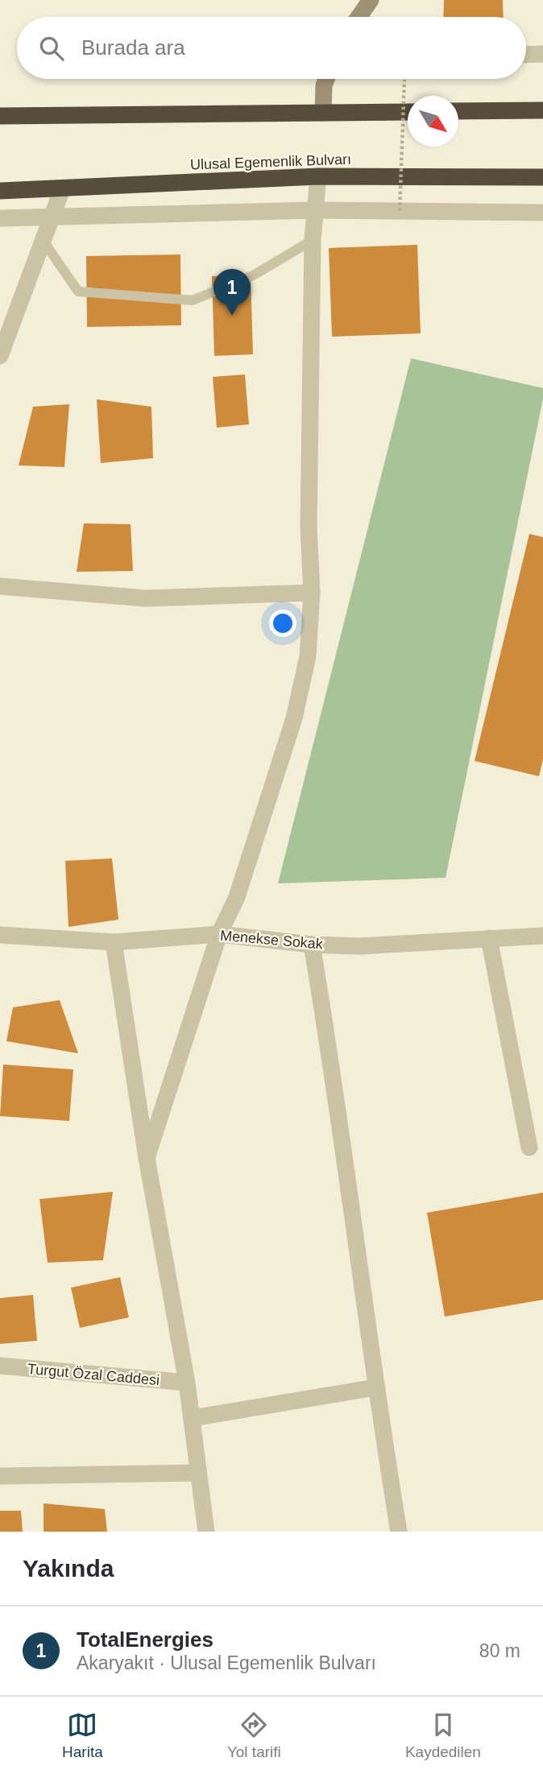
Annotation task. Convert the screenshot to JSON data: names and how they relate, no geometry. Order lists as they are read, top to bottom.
{
  "streets": {
    "highway": ["Ulusal Egemenlik Bulvarı"],
    "street": ["Menekse Sokak", "Turgut Özal Caddesi"]
  },
  "north": "bottom right",
  "page": {
    "search": "Burada ara",
    "pins": "1",
    "heading": "Yakında",
    "list": [
      {
        "mark": "1",
        "name": "TotalEnergies",
        "note": "Akaryakıt · Ulusal Egemenlik Bulvarı",
        "value": "80 m"
      }
    ],
    "nav": ["Harita", "Yol tarifi", "Kaydedilen"]
  }
}
